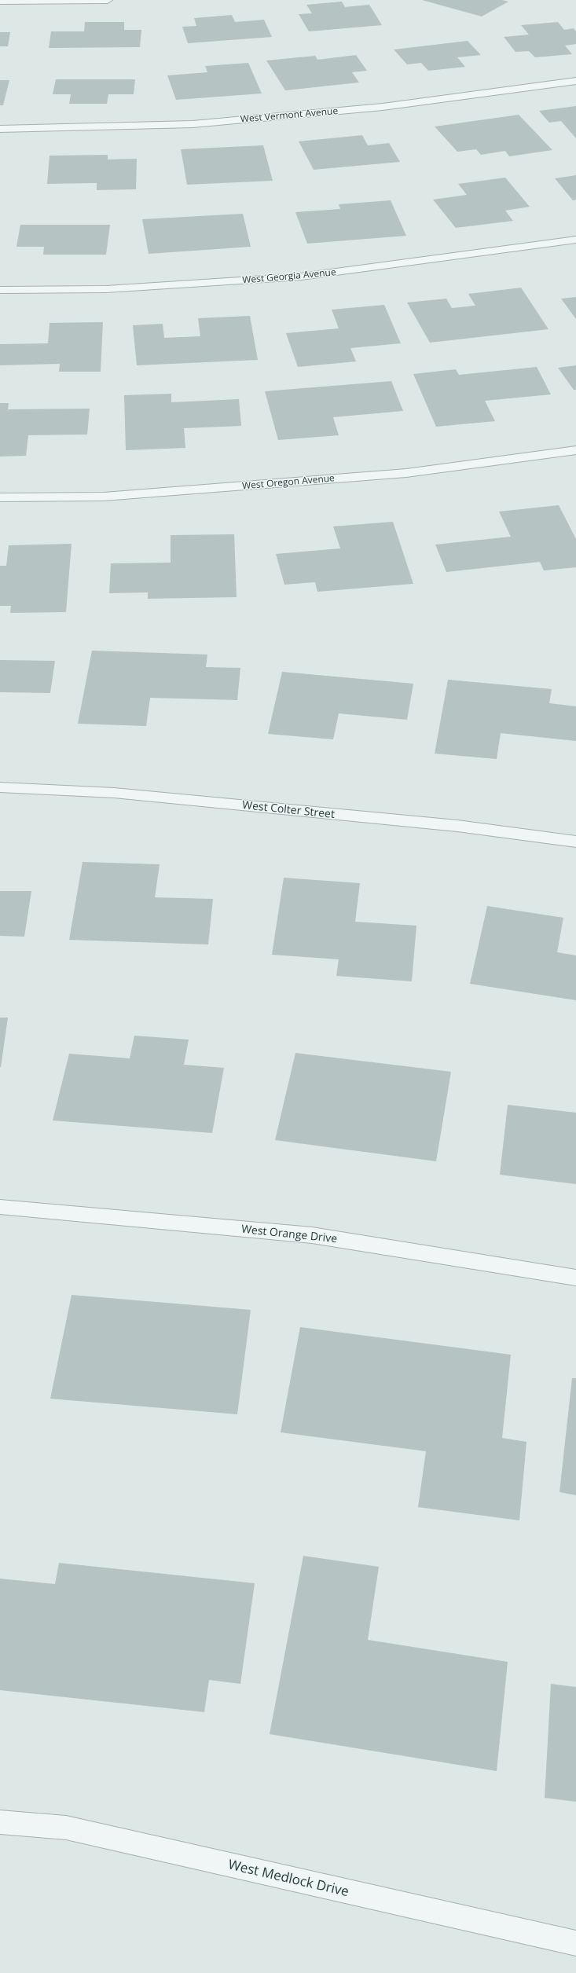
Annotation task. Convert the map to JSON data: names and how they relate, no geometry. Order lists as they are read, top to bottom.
{
  "streets": {
    "street": [
      "West Vermont Avenue",
      "West Georgia Avenue",
      "West Oregon Avenue",
      "West Colter Street",
      "West Orange Drive",
      "West Medlock Drive"
    ]
  }
}
